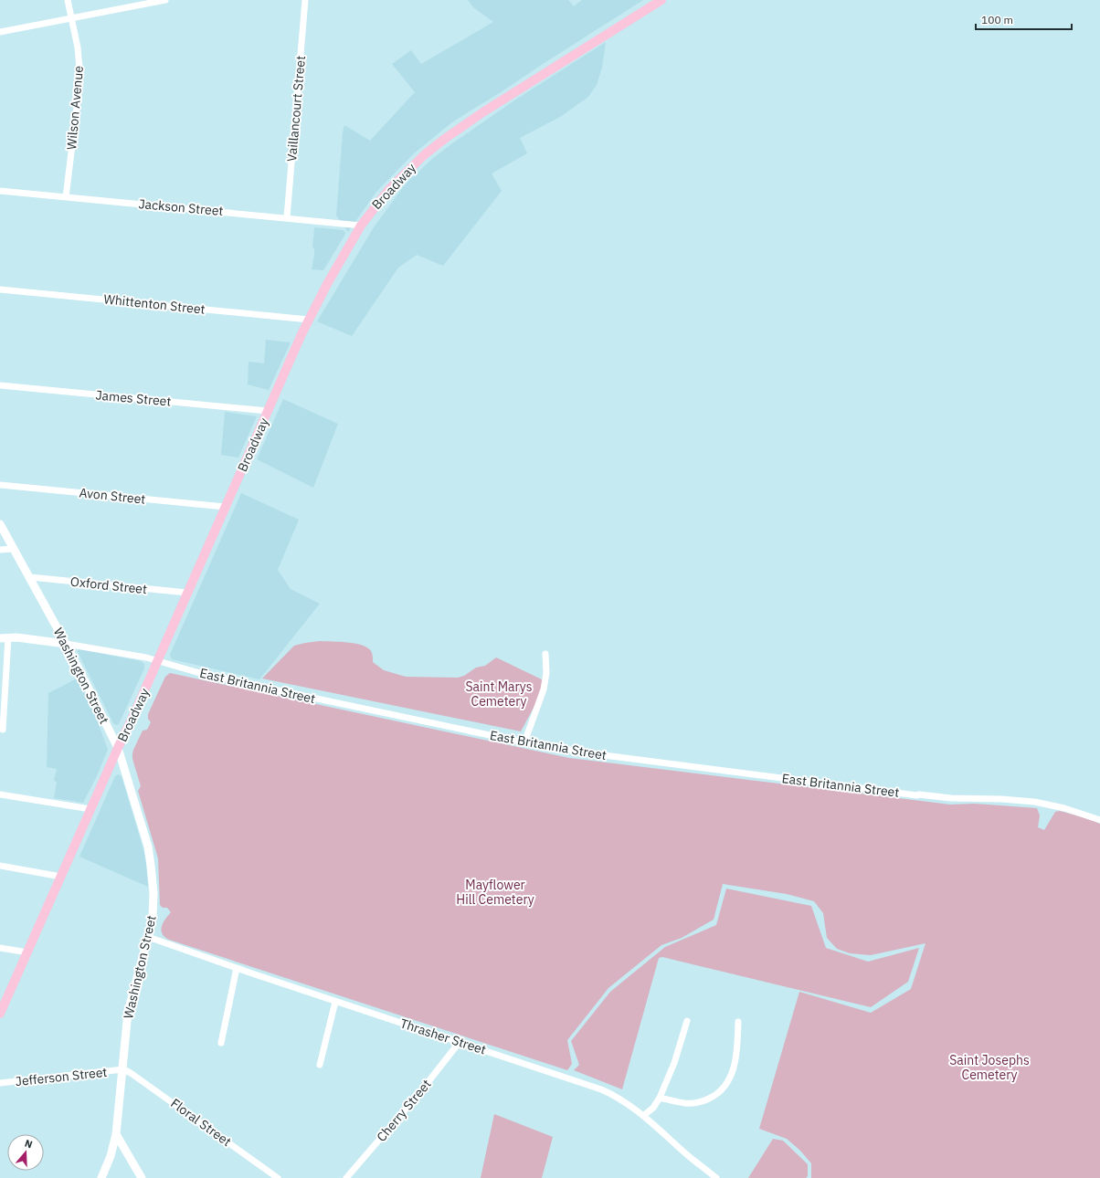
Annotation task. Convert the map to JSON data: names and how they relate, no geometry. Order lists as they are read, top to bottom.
{
  "streets": {
    "main road": ["Broadway"],
    "street": [
      "Wilson Avenue",
      "Vaillancourt Street",
      "Jackson Street",
      "Whittenton Street",
      "James Street",
      "Avon Street",
      "Oxford Street",
      "Washington Street",
      "East Britannia Street",
      "Thrasher Street",
      "Jefferson Street",
      "Cherry Street",
      "Floral Street"
    ]
  },
  "crossings": [
    ["Wilson Avenue", "Jackson Street"],
    ["Vaillancourt Street", "Jackson Street"],
    ["Broadway", "Jackson Street"],
    ["Broadway", "Whittenton Street"],
    ["Broadway", "James Street"],
    ["Broadway", "Avon Street"],
    ["Broadway", "Oxford Street"],
    ["Broadway", "Washington Street"],
    ["Broadway", "East Britannia Street"],
    ["Oxford Street", "Washington Street"],
    ["Washington Street", "East Britannia Street"],
    ["Washington Street", "Thrasher Street"],
    ["Washington Street", "Jefferson Street"],
    ["Washington Street", "Floral Street"],
    ["Thrasher Street", "Cherry Street"],
    ["Jefferson Street", "Floral Street"]
  ],
  "parks": ["Saint Marys Cemetery", "Mayflower Hill Cemetery", "Saint Josephs Cemetery"],
  "scale_bar": "100 m",
  "north": "top"
}
